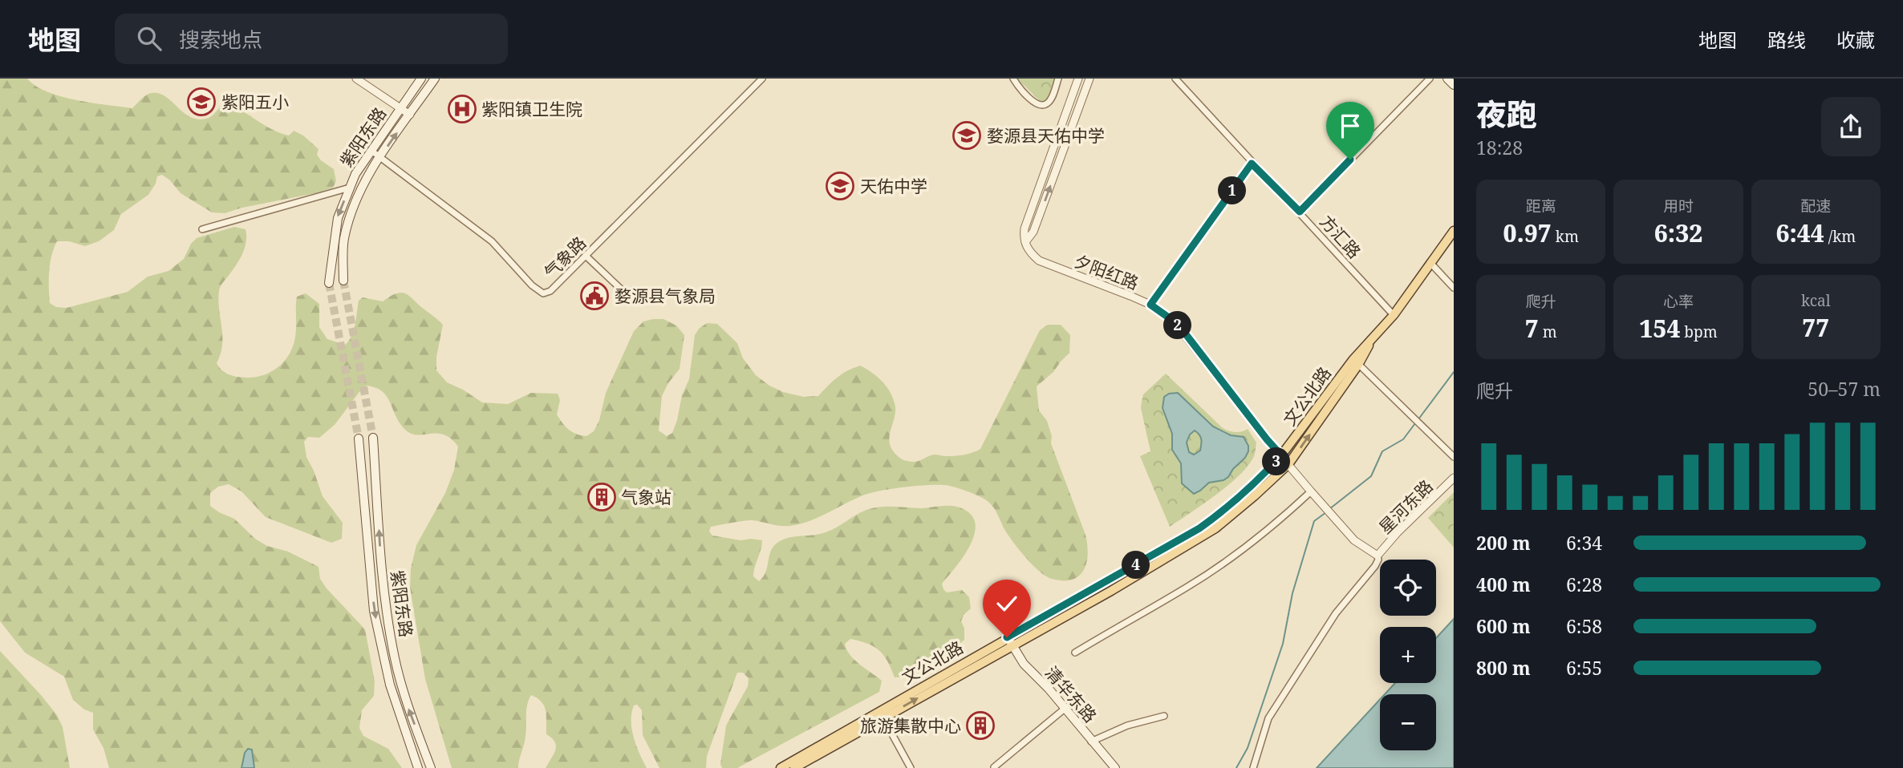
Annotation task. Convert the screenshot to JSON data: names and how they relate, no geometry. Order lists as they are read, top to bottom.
{
  "streets": {
    "main road": ["紫阳东路", "文公北路", "清华东路"],
    "street": [
      "方汇路",
      "气象路",
      "夕阳红路",
      "星河东路"
    ]
  },
  "crossings": [
    ["紫阳东路", "气象路"],
    ["方汇路", "文公北路"],
    ["夕阳红路", "文公北路"],
    ["夕阳红路", "星河东路"],
    ["文公北路", "清华东路"]
  ],
  "places": {
    "school or university": ["紫阳五小", "婺源县天佑中学", "天佑中学"],
    "hospital": ["紫阳镇卫生院"],
    "public building": ["婺源县气象局"],
    "building": ["气象站", "旅游集散中心"]
  },
  "page": {
    "header": "地图",
    "search": "搜索地点",
    "nav": ["地图", "路线", "收藏"],
    "heading": ["夜跑", "18:28"],
    "stats": [
      ["距离", "0.97 km"],
      ["用时", "6:32"],
      ["配速", "6:44 /km"],
      ["爬升", "7 m"],
      ["心率", "154 bpm"],
      ["kcal", "77"]
    ],
    "pins": [
      "1",
      "2",
      "3",
      "4"
    ],
    "chart": ["爬升", "50–57 m"],
    "list": [
      {
        "name": "200 m",
        "note": "6:34"
      },
      {
        "name": "400 m",
        "note": "6:28"
      },
      {
        "name": "600 m",
        "note": "6:58"
      },
      {
        "name": "800 m",
        "note": "6:55"
      }
    ],
    "map_buttons": ["+", "−"]
  }
}
